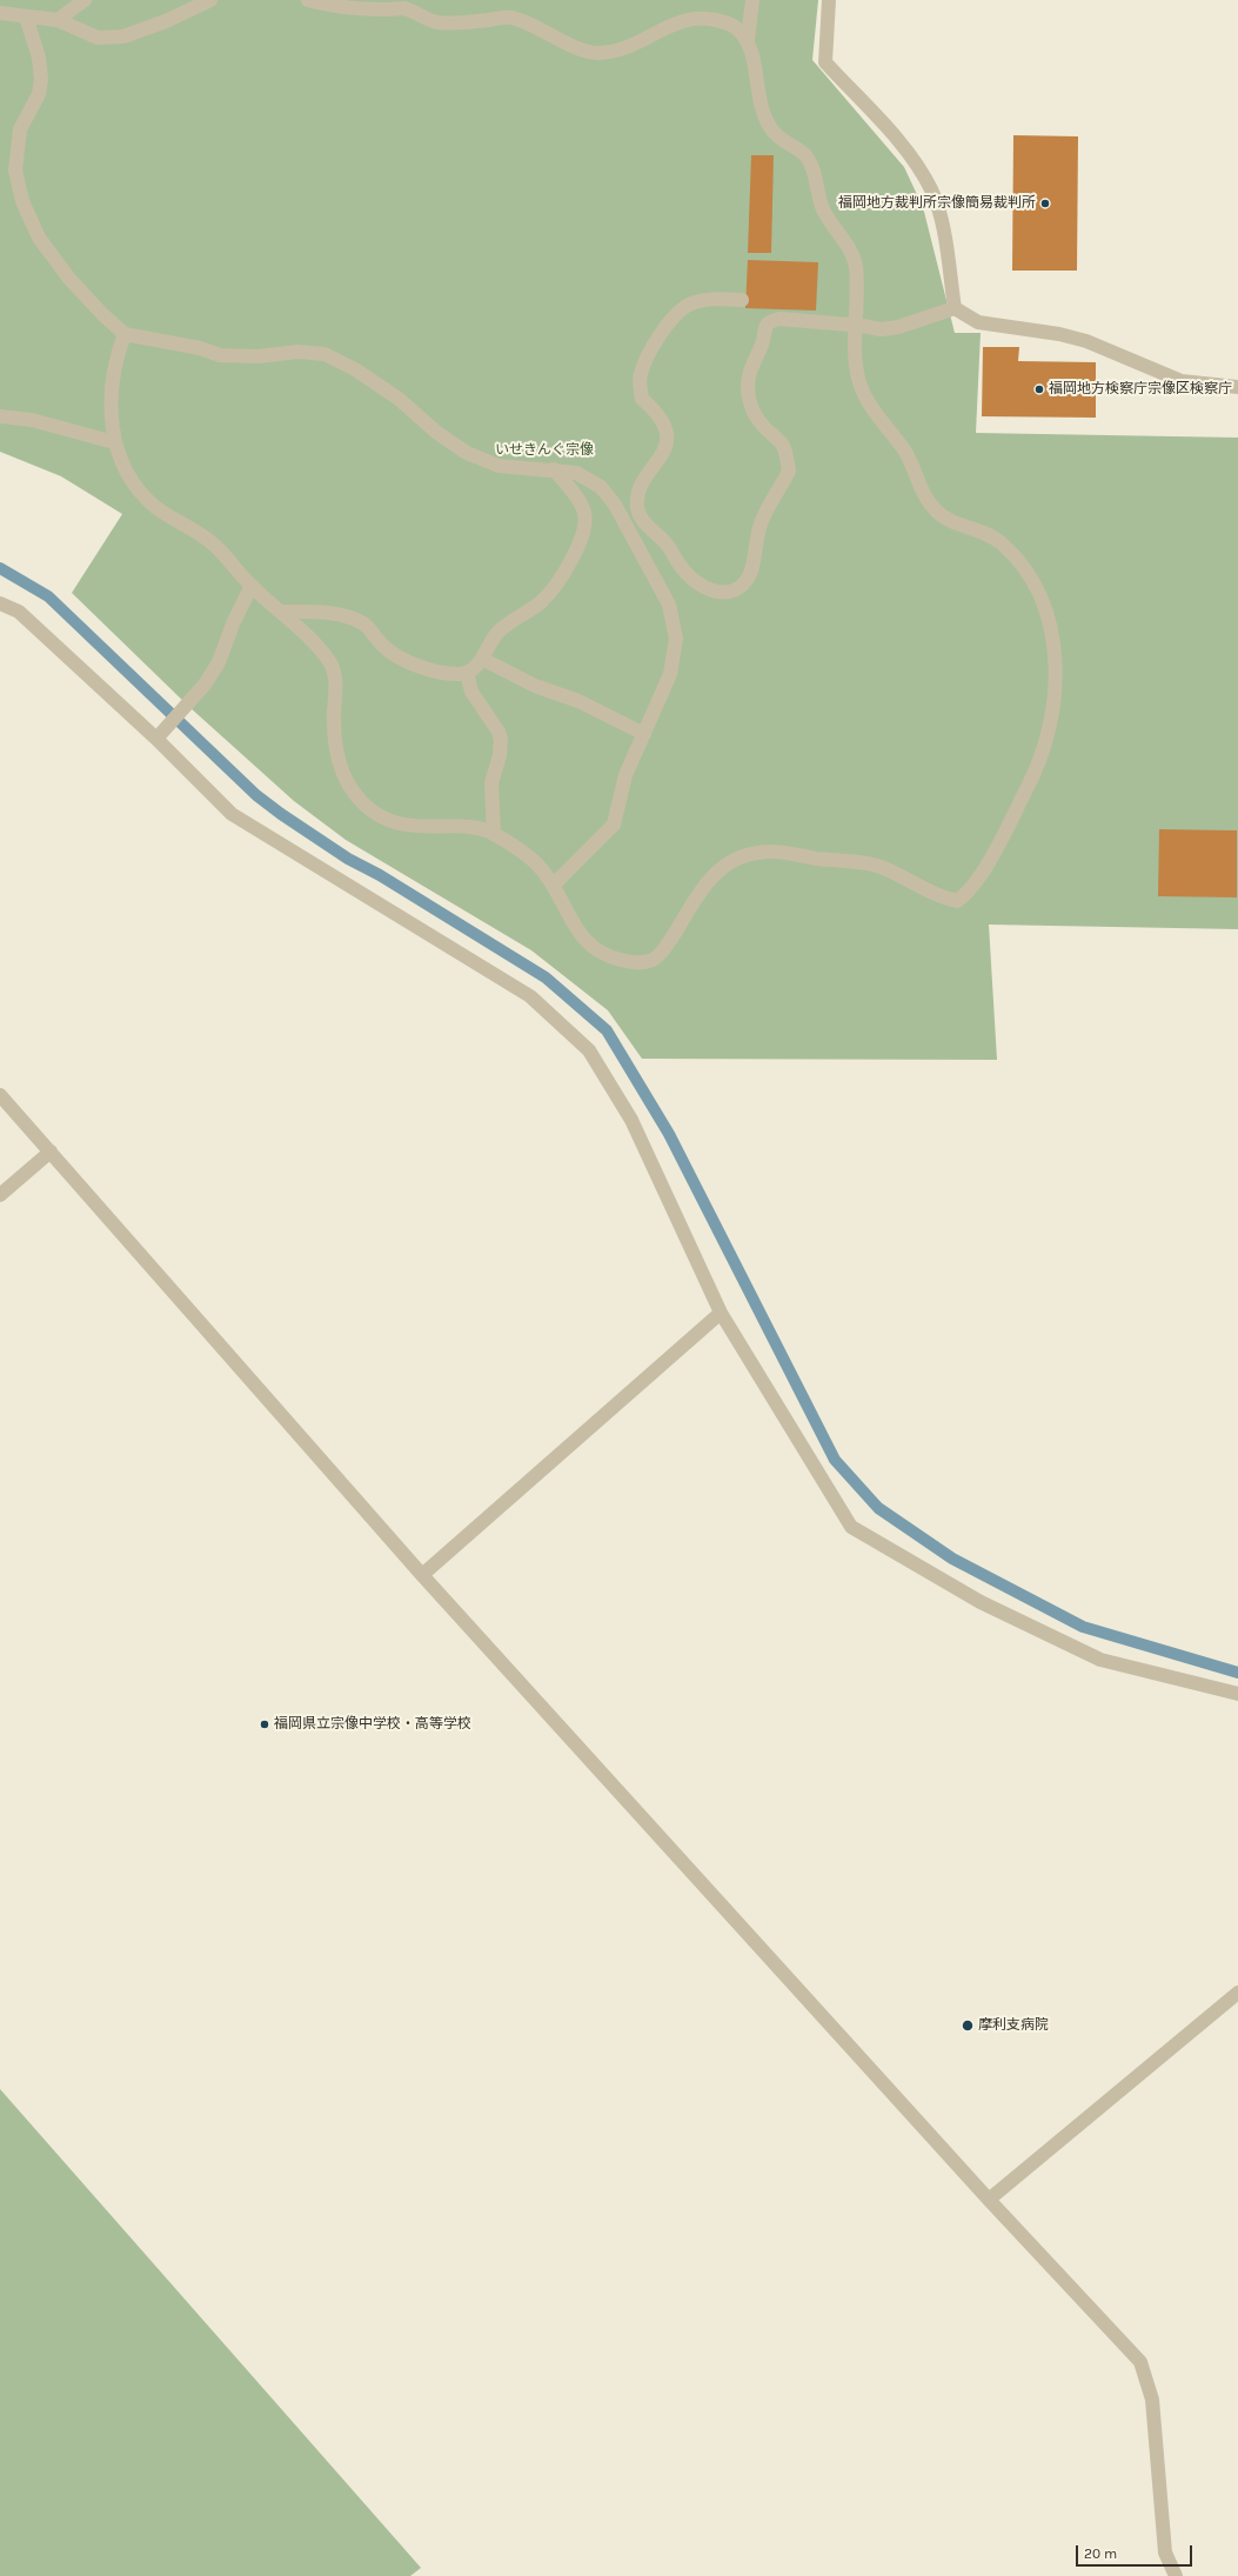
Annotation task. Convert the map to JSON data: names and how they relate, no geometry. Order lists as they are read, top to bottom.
{
  "parks": ["いせきんぐ宗像"],
  "places": [
    "福岡地方裁判所宗像簡易裁判所",
    "福岡地方検察庁宗像区検察庁",
    "福岡県立宗像中学校・高等学校",
    "摩利支病院"
  ],
  "scale_bar": "20 m"
}
